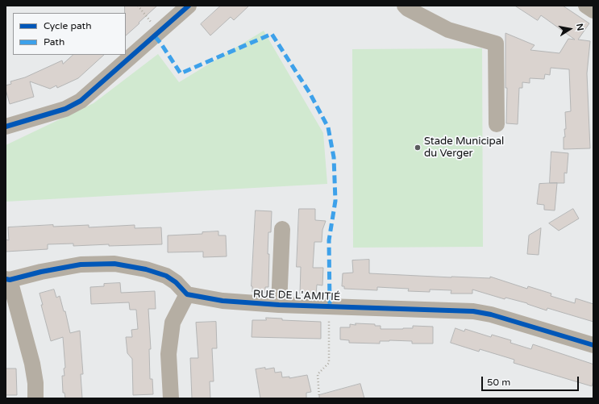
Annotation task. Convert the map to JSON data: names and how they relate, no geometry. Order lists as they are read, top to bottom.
{
  "streets": {
    "street": ["RUE DE L'AMITIÉ"]
  },
  "places": ["Stade Municipal du Verger"],
  "legend": ["Cycle path", "Path"],
  "scale_bar": "50 m",
  "north": "right"
}
